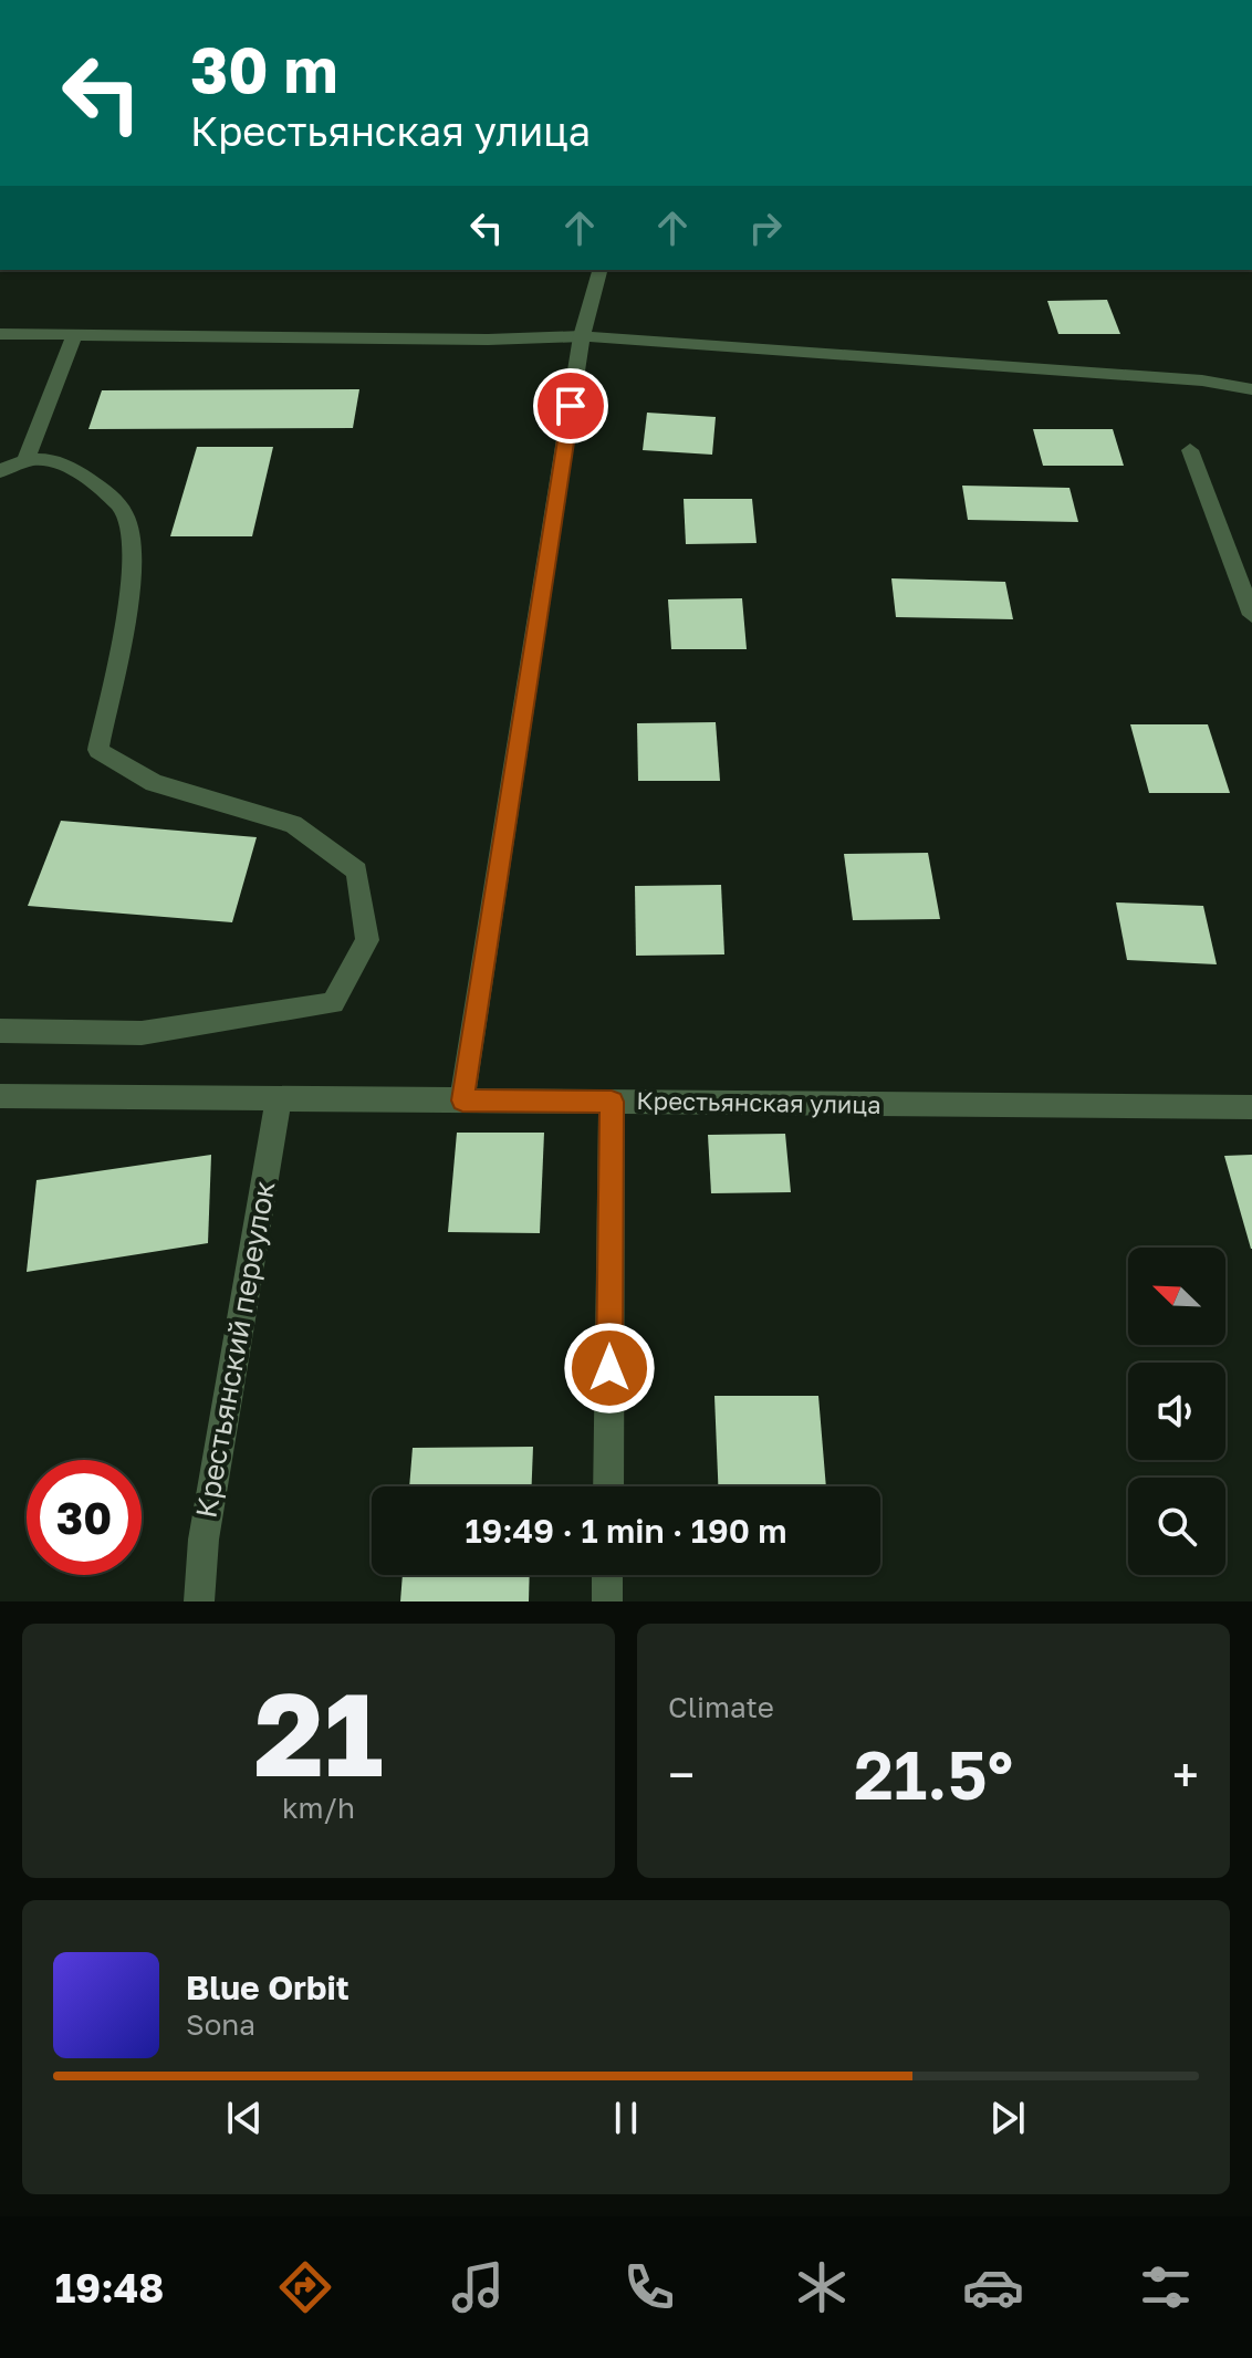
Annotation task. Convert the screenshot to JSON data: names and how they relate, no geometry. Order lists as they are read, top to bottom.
{
  "streets": {
    "street": ["Крестьянская улица", "Крестьянский переулок"]
  },
  "crossings": [
    ["Крестьянская улица", "Крестьянский переулок"]
  ],
  "north": "top left",
  "page": {
    "turn": ["30 m", "Крестьянская улица"],
    "limit": "30",
    "trip": "19:49 · 1 min · 190 m",
    "tile": [
      ["21", "km/h"],
      "Climate"
    ],
    "heat": ["−", "21.5°", "+"],
    "song": ["Blue Orbit", "Sona"],
    "tabs": "19:48"
  }
}
